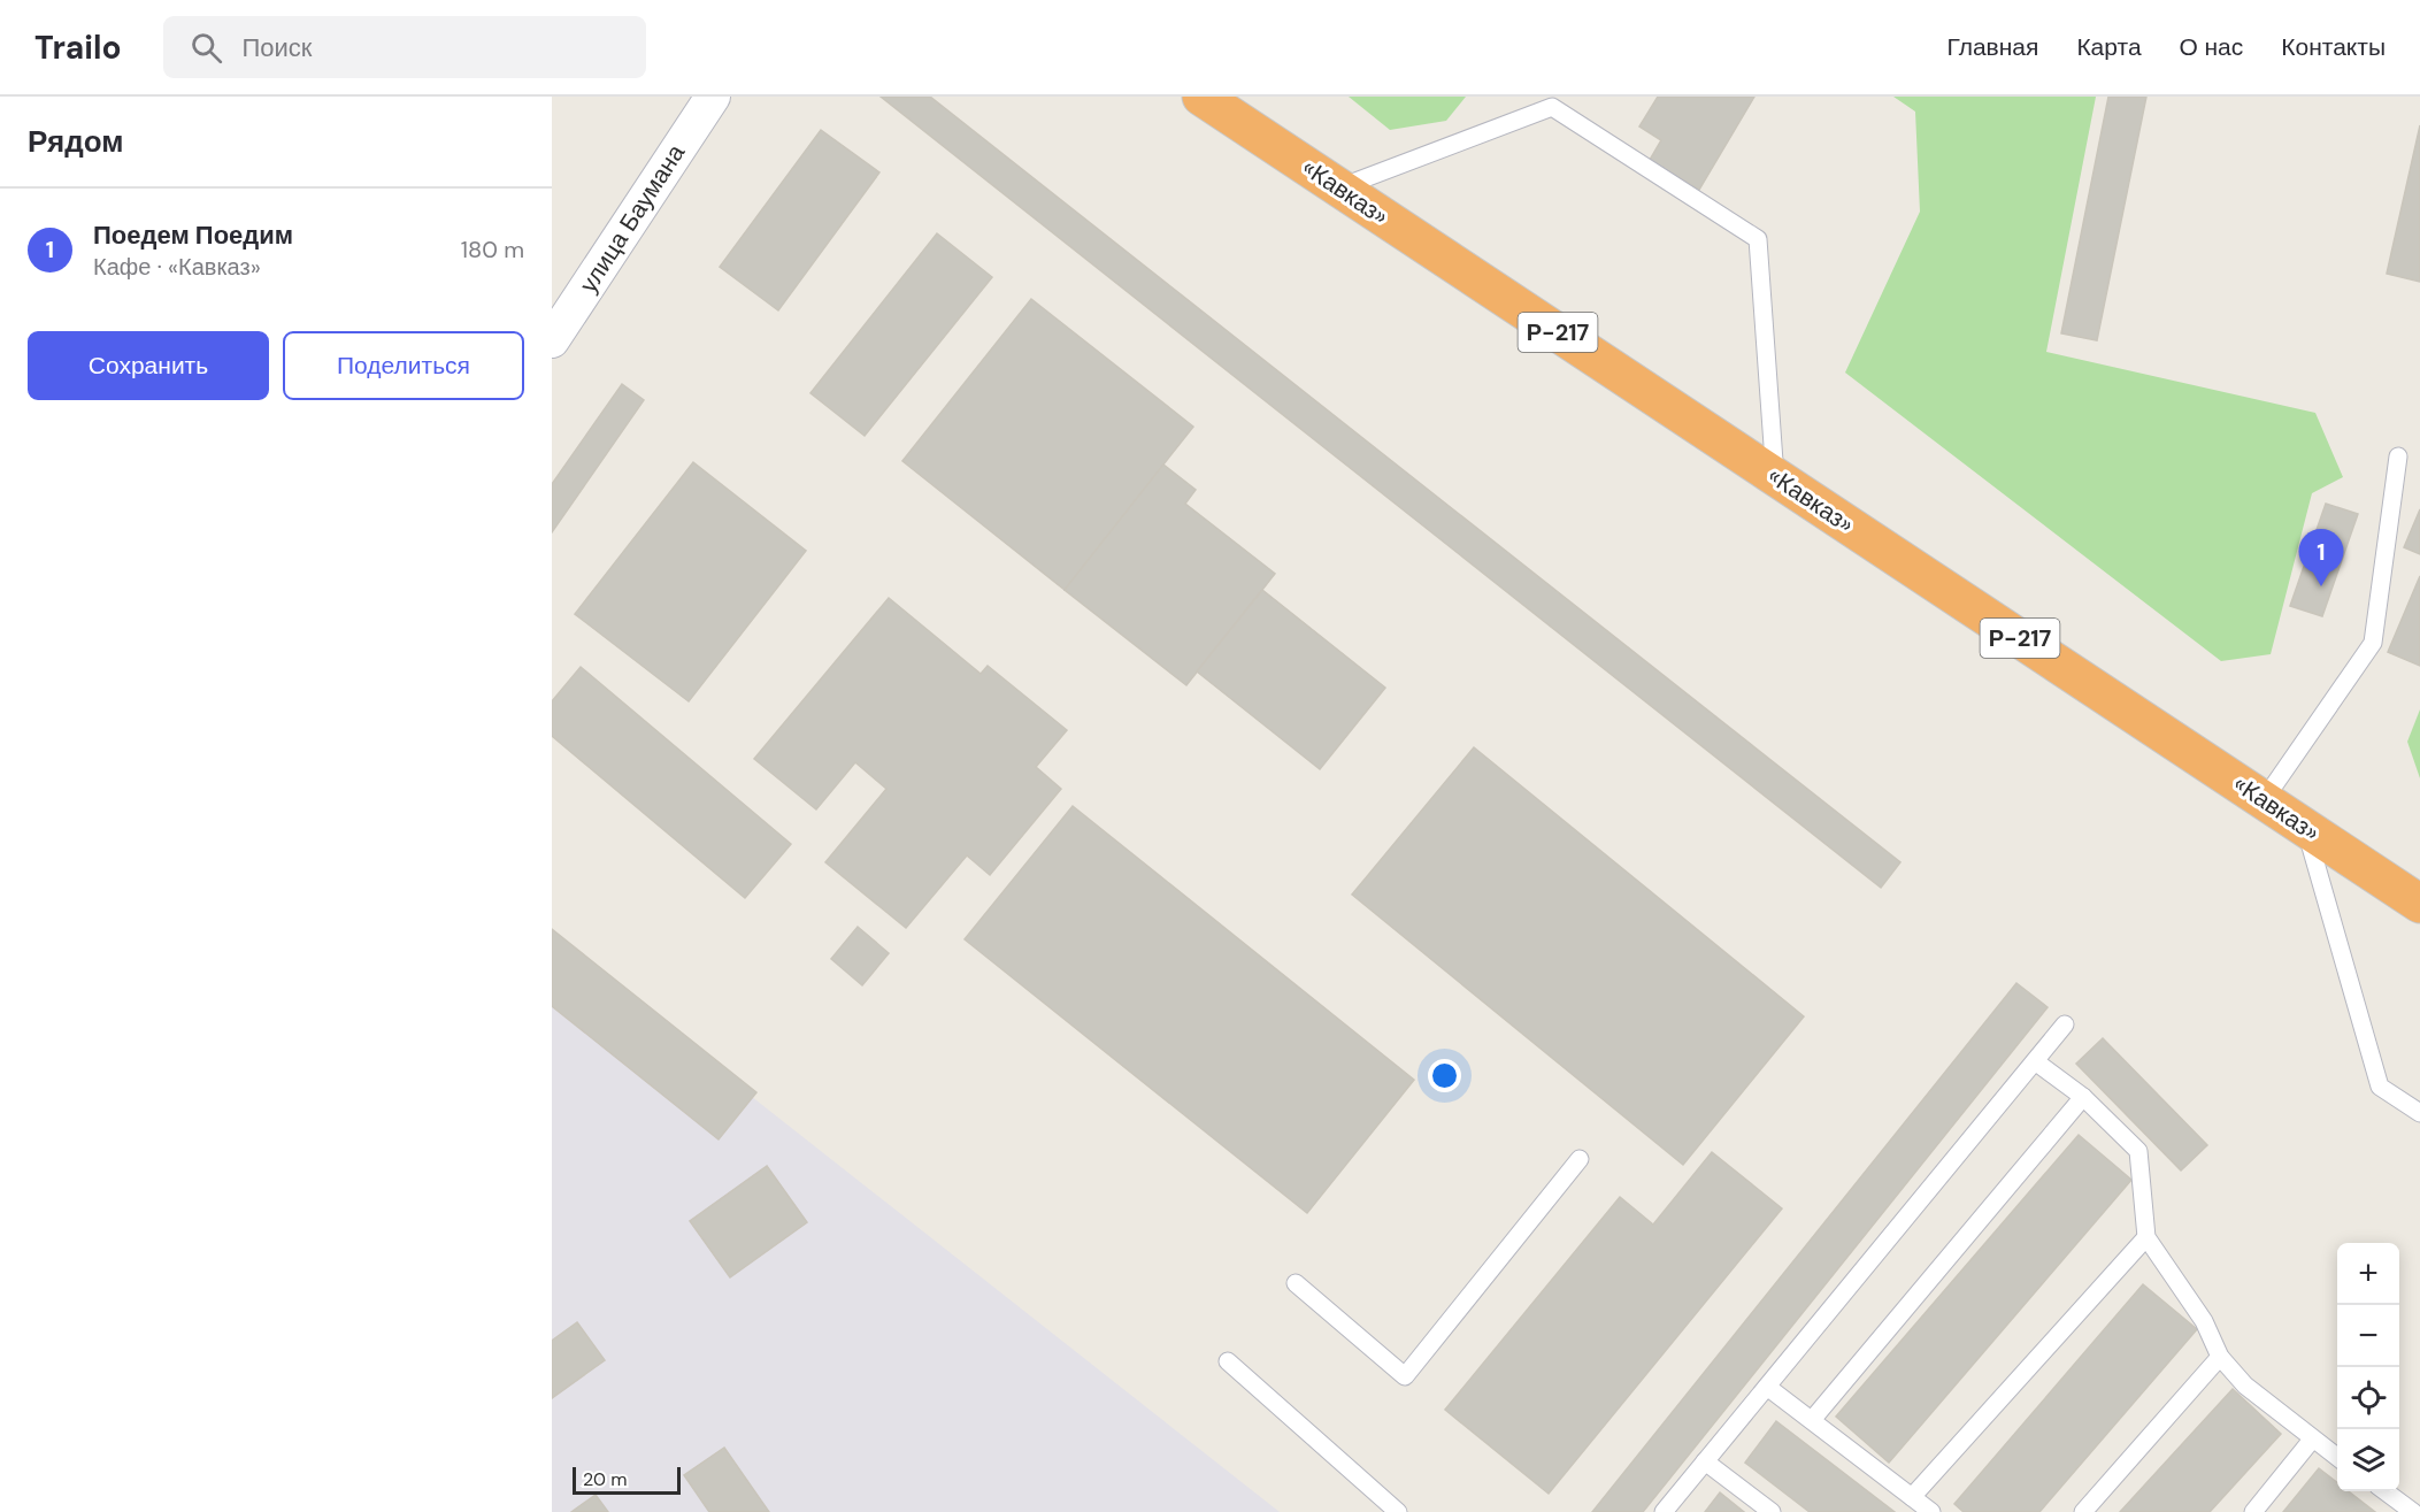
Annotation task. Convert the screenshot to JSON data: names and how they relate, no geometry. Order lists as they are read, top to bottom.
{
  "streets": {
    "highway": ["«Кавказ»", "Р-217"],
    "street": ["улица Баумана"]
  },
  "scale_bar": "20 m",
  "page": {
    "header": "Trailo",
    "search": "Поиск",
    "nav": [
      "Главная",
      "Карта",
      "О нас",
      "Контакты"
    ],
    "heading": "Рядом",
    "list": [
      {
        "mark": "1",
        "name": "Поедем Поедим",
        "note": "Кафе · «Кавказ»",
        "value": "180 m"
      }
    ],
    "buttons": ["Сохранить", "Поделиться"],
    "pins": "1",
    "map_buttons": ["+", "−"],
    "scale": "20 m"
  }
}
